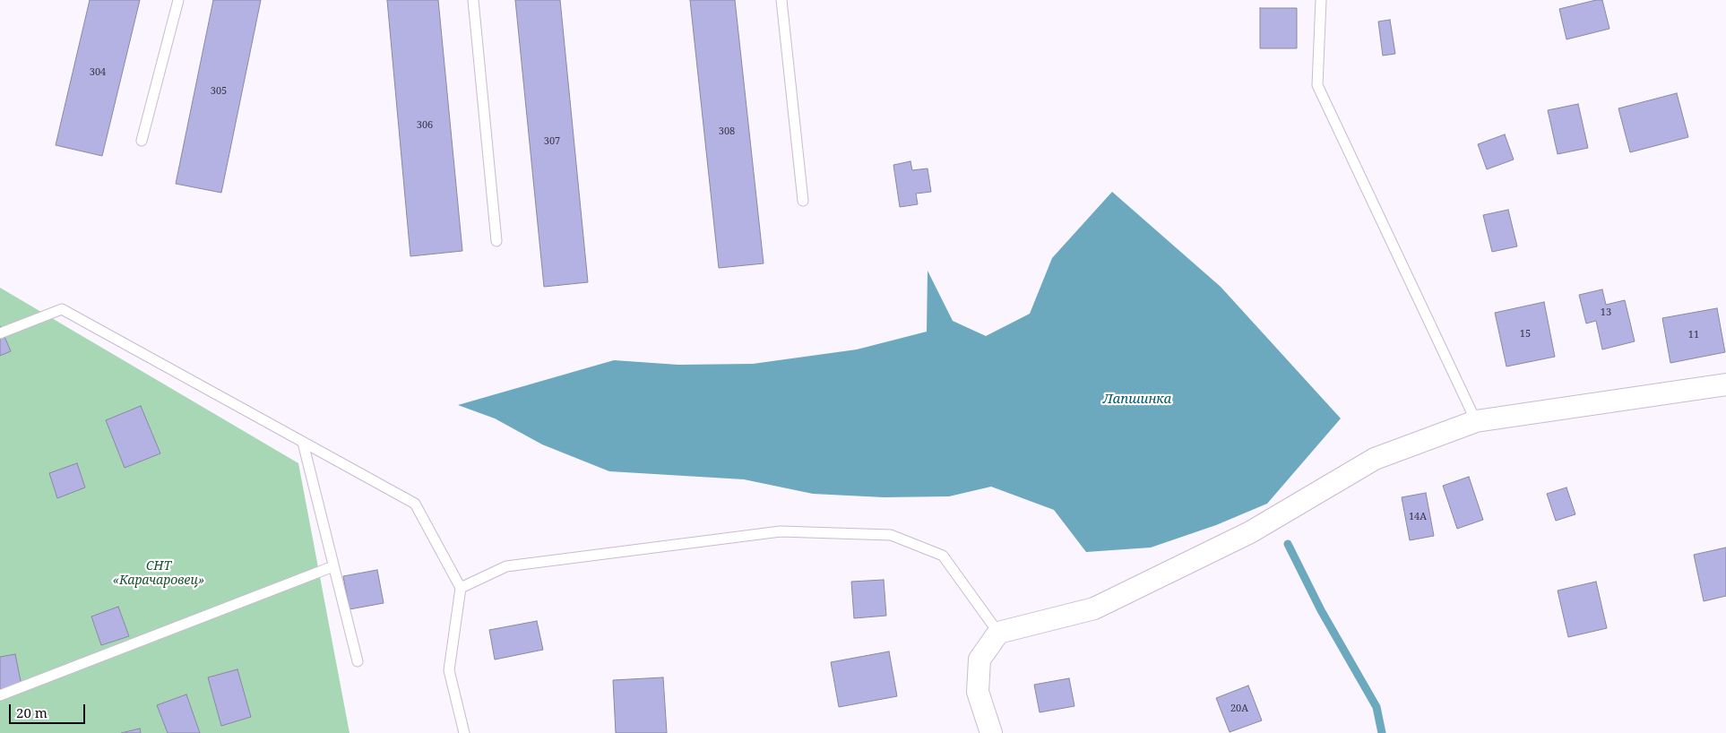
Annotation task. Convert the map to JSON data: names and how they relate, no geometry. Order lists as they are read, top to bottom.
{
  "water": ["Лапшинка"],
  "parks": ["СНТ «Карачаровец»"],
  "house_numbers": [
    "304",
    "305",
    "306",
    "308",
    "307",
    "13",
    "15",
    "11",
    "14А",
    "20А"
  ],
  "scale_bar": "20 m"
}
